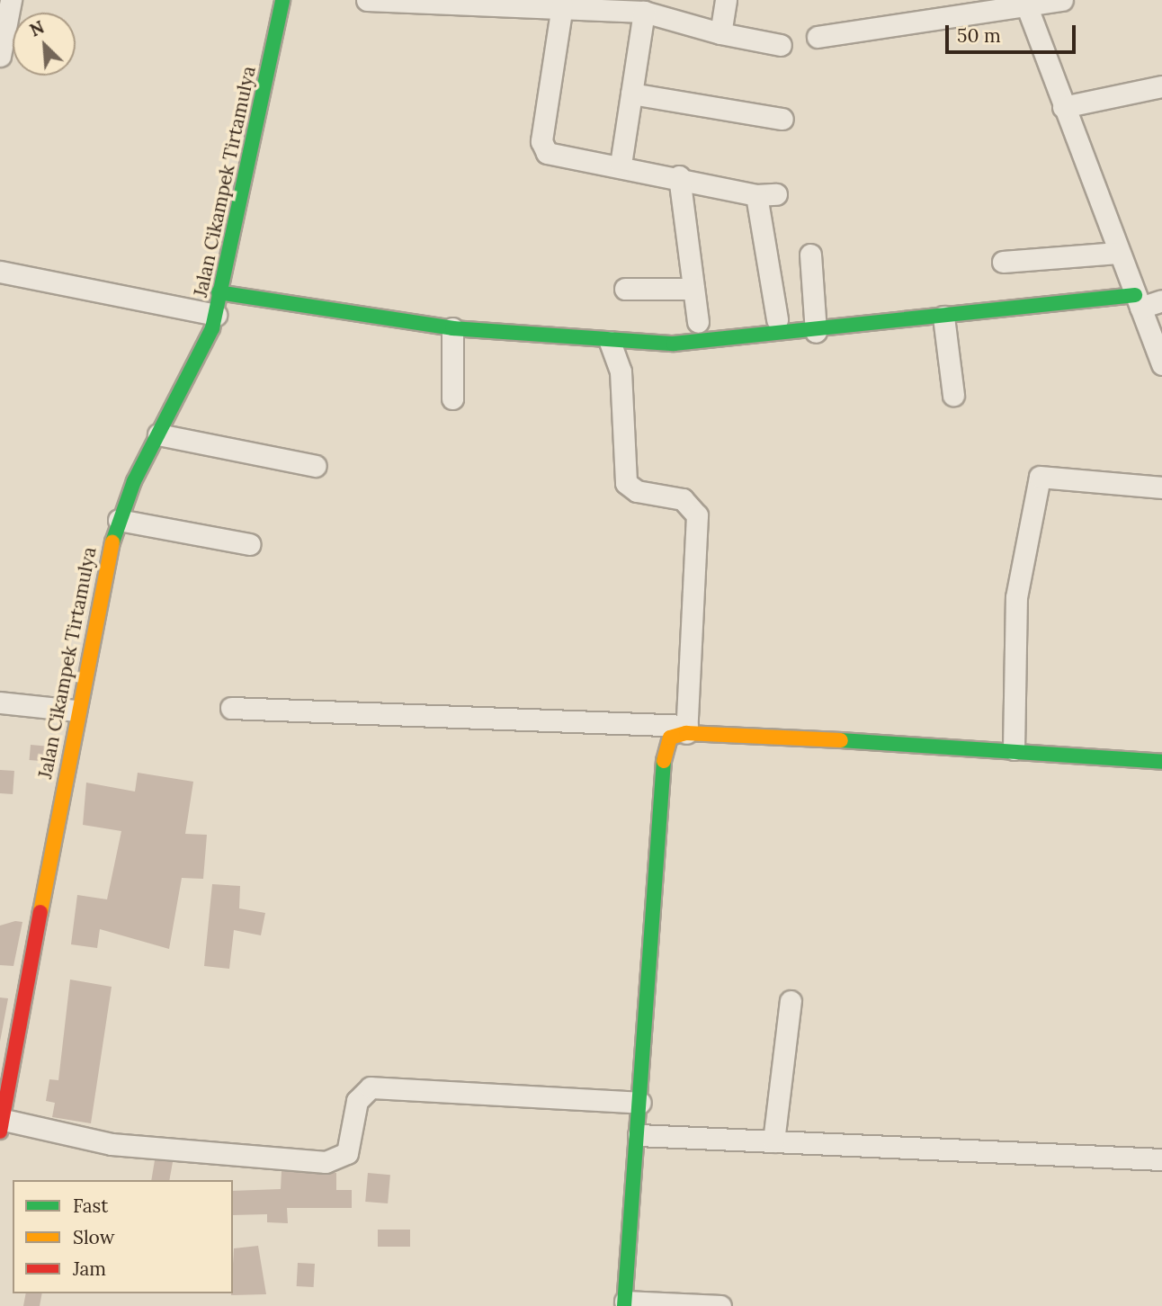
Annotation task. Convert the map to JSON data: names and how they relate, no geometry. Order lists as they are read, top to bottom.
{
  "streets": {
    "street": ["Jalan Cikampek Tirtamulya"]
  },
  "legend": ["Fast", "Slow", "Jam"],
  "scale_bar": "50 m",
  "north": "top left"
}
